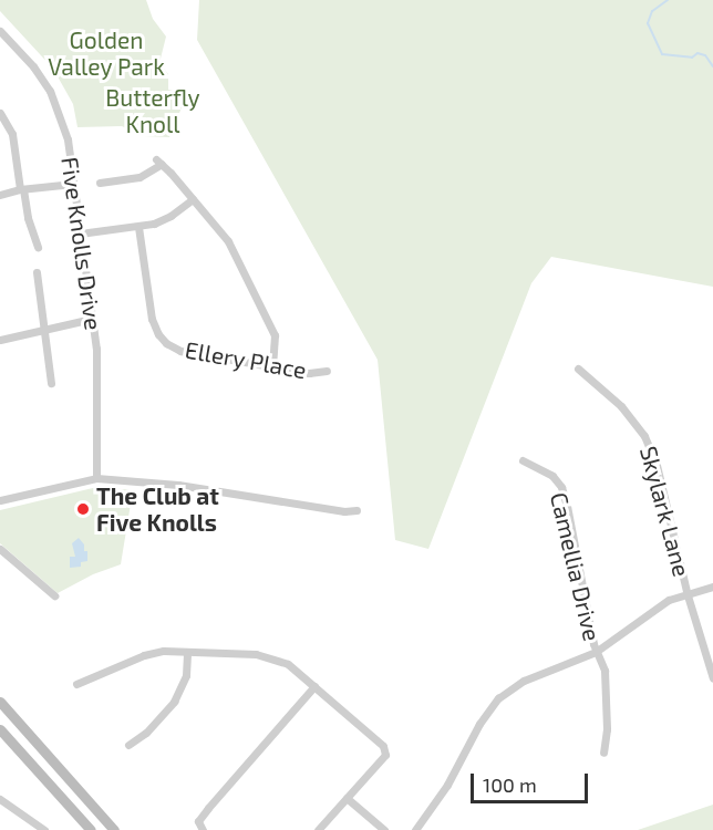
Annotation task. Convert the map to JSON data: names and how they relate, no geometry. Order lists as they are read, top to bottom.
{
  "streets": {
    "street": [
      "Five Knolls Drive",
      "Ellery Place",
      "Skylark Lane",
      "Camellia Drive"
    ]
  },
  "parks": ["Golden Valley Park", "Butterfly Knoll"],
  "places": ["The Club at Five Knolls"],
  "scale_bar": "100 m"
}
